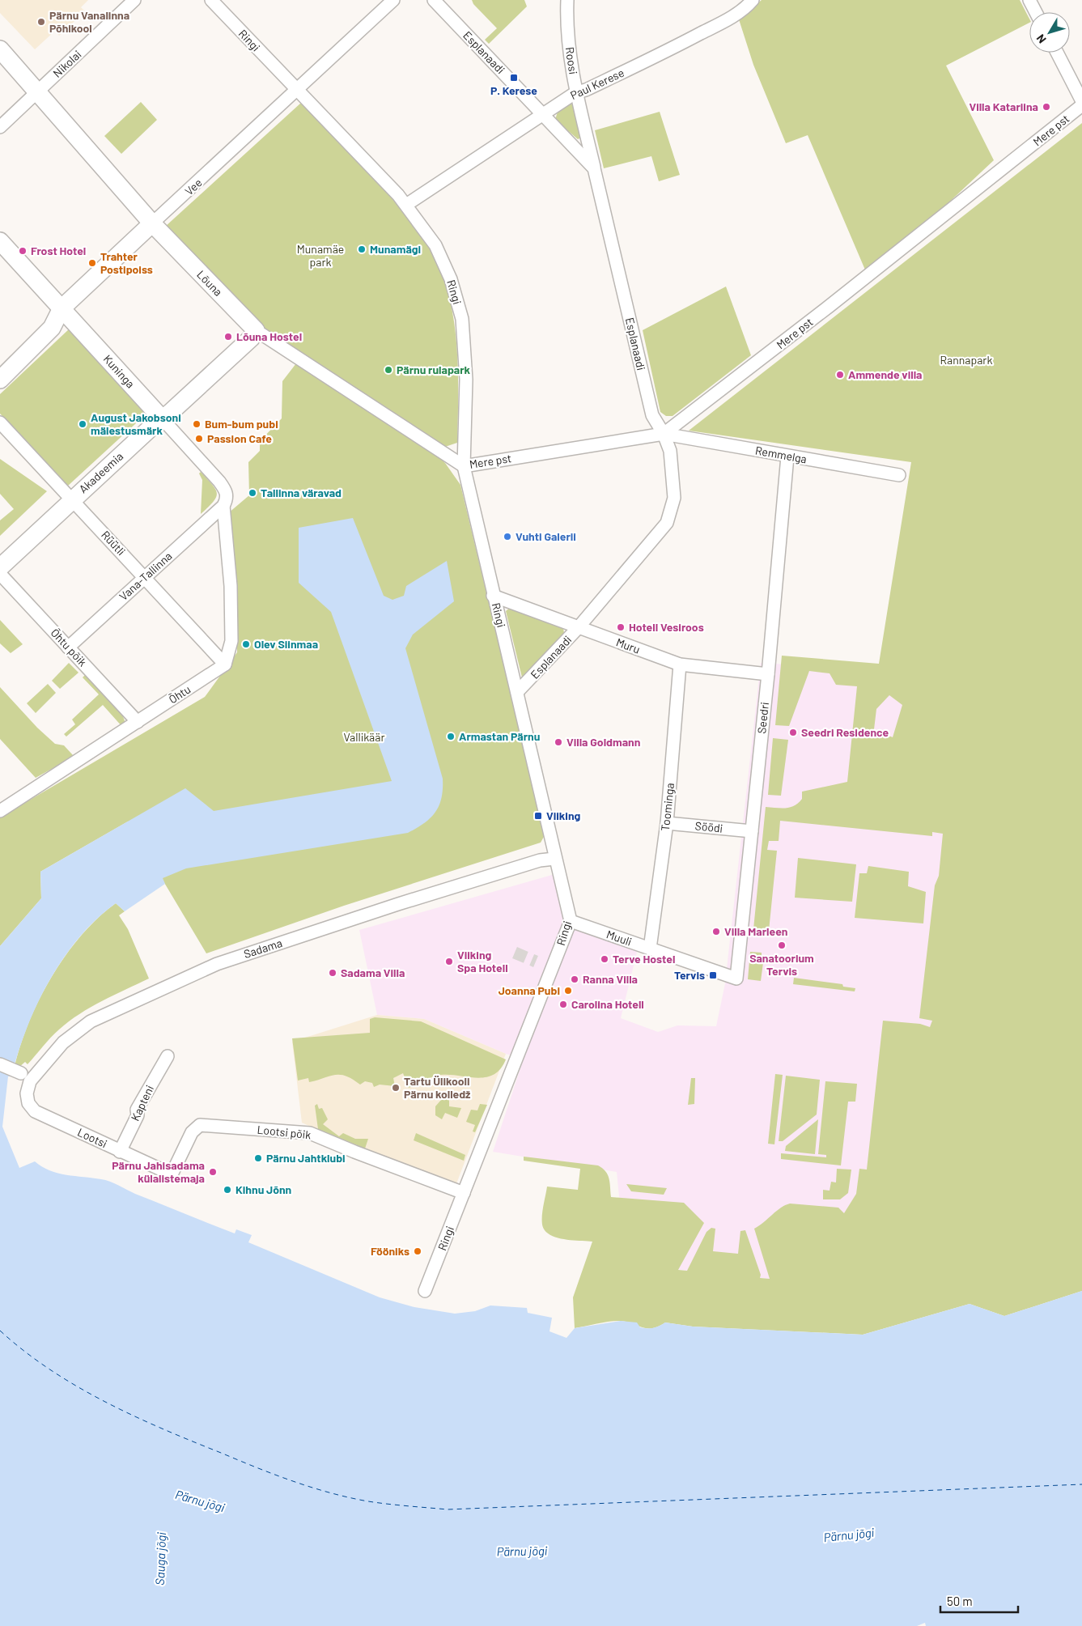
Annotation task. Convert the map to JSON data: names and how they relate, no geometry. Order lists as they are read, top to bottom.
{
  "streets": {
    "street": [
      "Ringi",
      "Esplanaadi",
      "Roosi",
      "Nikolai",
      "Paul Kerese",
      "Mere pst",
      "Vee",
      "Lõuna",
      "Kuninga",
      "Remmelga",
      "Akadeemia",
      "Rüütli",
      "Vana-Tallinna",
      "Muru",
      "Õhtu põik",
      "Õhtu",
      "Seedri",
      "Toominga",
      "Söödi",
      "Muuli",
      "Sadama",
      "Kapteni",
      "Lootsi põik",
      "Lootsi"
    ]
  },
  "crossings": [
    ["Ringi", "Esplanaadi"],
    ["Ringi", "Paul Kerese"],
    ["Ringi", "Mere pst"],
    ["Ringi", "Vee"],
    ["Ringi", "Lõuna"],
    ["Ringi", "Muru"],
    ["Ringi", "Muuli"],
    ["Ringi", "Sadama"],
    ["Ringi", "Lootsi põik"],
    ["Esplanaadi", "Roosi"],
    ["Esplanaadi", "Paul Kerese"],
    ["Esplanaadi", "Mere pst"],
    ["Esplanaadi", "Remmelga"],
    ["Esplanaadi", "Muru"],
    ["Roosi", "Paul Kerese"],
    ["Nikolai", "Lõuna"],
    ["Mere pst", "Lõuna"],
    ["Mere pst", "Remmelga"],
    ["Vee", "Lõuna"],
    ["Vee", "Kuninga"],
    ["Lõuna", "Akadeemia"],
    ["Kuninga", "Akadeemia"],
    ["Kuninga", "Vana-Tallinna"],
    ["Remmelga", "Seedri"],
    ["Akadeemia", "Rüütli"],
    ["Rüütli", "Vana-Tallinna"],
    ["Rüütli", "Õhtu"],
    ["Vana-Tallinna", "Õhtu põik"],
    ["Muru", "Seedri"],
    ["Muru", "Toominga"],
    ["Õhtu põik", "Õhtu"],
    ["Seedri", "Söödi"],
    ["Seedri", "Muuli"],
    ["Toominga", "Söödi"],
    ["Toominga", "Muuli"],
    ["Sadama", "Lootsi"],
    ["Kapteni", "Lootsi"],
    ["Lootsi põik", "Lootsi"]
  ],
  "water": ["Pärnu jõgi", "Sauga jõgi"],
  "parks": ["Munamäe park", "Rannapark", "Vallikäär"],
  "places": {
    "other": [
      "Pärnu Vanalinna Põhikool",
      "Villa Katariina",
      "Munamägi",
      "Frost Hotel",
      "Trahter Postipoiss",
      "Lõuna Hostel",
      "Pärnu rulapark",
      "Ammende villa",
      "August Jakobsoni mälestusmärk",
      "Bum-bum pubi",
      "Passion Cafe",
      "Tallinna väravad",
      "Vuhti Galerii",
      "Hotell Vesiroos",
      "Olev Siinmaa",
      "Seedri Residence",
      "Armastan Pärnu",
      "Villa Goldmann",
      "Villa Marleen",
      "Sanatoorium Tervis",
      "Terve Hostel",
      "Viiking Spa Hotell",
      "Sadama Villa",
      "Ranna Villa",
      "Joanna Pubi",
      "Carolina Hotell",
      "Tartu Ülikooli Pärnu kolledž",
      "Pärnu Jahtklubi",
      "Pärnu Jahisadama külalistemaja",
      "Kihnu Jõnn",
      "Fööniks"
    ],
    "transit": ["P. Kerese", "Viiking", "Tervis"]
  },
  "scale_bar": "50 m",
  "north": "bottom left"
}
